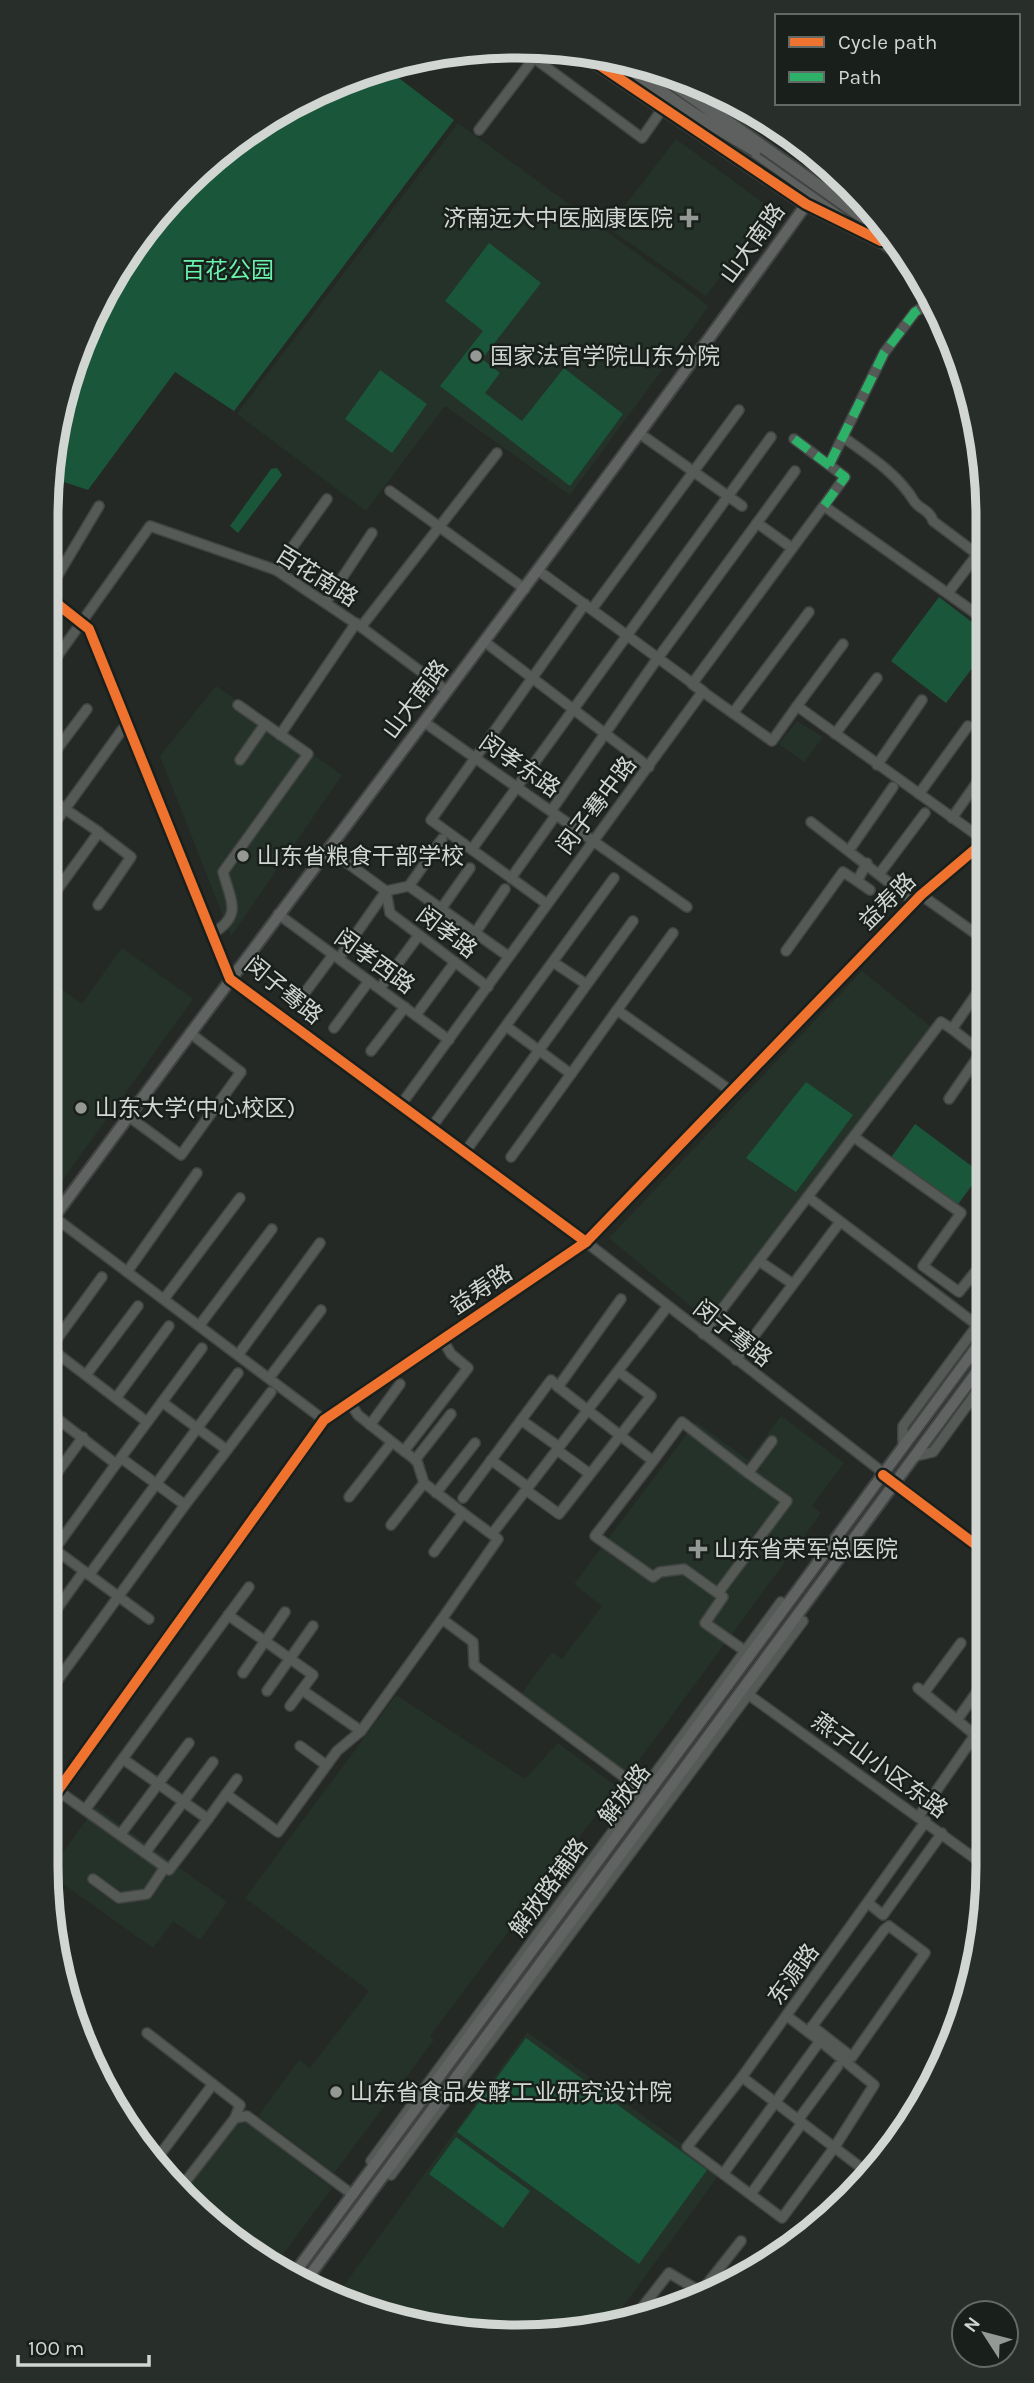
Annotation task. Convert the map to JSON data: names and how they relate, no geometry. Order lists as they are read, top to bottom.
{
  "streets": {
    "main road": ["山大南路", "解放路"],
    "street": [
      "百花南路",
      "闵孝东路",
      "闵子骞中路",
      "益寿路",
      "闵孝路",
      "闵孝西路",
      "闵子骞路",
      "燕子山小区东路",
      "解放路辅路",
      "东源路"
    ]
  },
  "crossings": [
    ["山大南路", "百花南路"],
    ["山大南路", "闵孝东路"],
    ["山大南路", "闵孝路"],
    ["山大南路", "闵孝西路"],
    ["山大南路", "闵子骞路"],
    ["百花南路", "闵子骞路"],
    ["闵孝东路", "闵子骞中路"],
    ["闵子骞中路", "闵孝路"],
    ["闵子骞中路", "闵孝西路"],
    ["闵子骞中路", "闵子骞路"],
    ["益寿路", "闵子骞路"],
    ["闵子骞路", "解放路"],
    ["燕子山小区东路", "解放路辅路"],
    ["燕子山小区东路", "东源路"],
    ["解放路", "解放路辅路"]
  ],
  "parks": ["百花公园"],
  "places": {
    "health": ["济南远大中医脑康医院", "山东省荣军总医院"],
    "other": [
      "国家法官学院山东分院",
      "山东省粮食干部学校",
      "山东大学(中心校区)",
      "山东省食品发酵工业研究设计院"
    ]
  },
  "legend": ["Cycle path", "Path"],
  "scale_bar": "100 m",
  "north": "top left"
}
